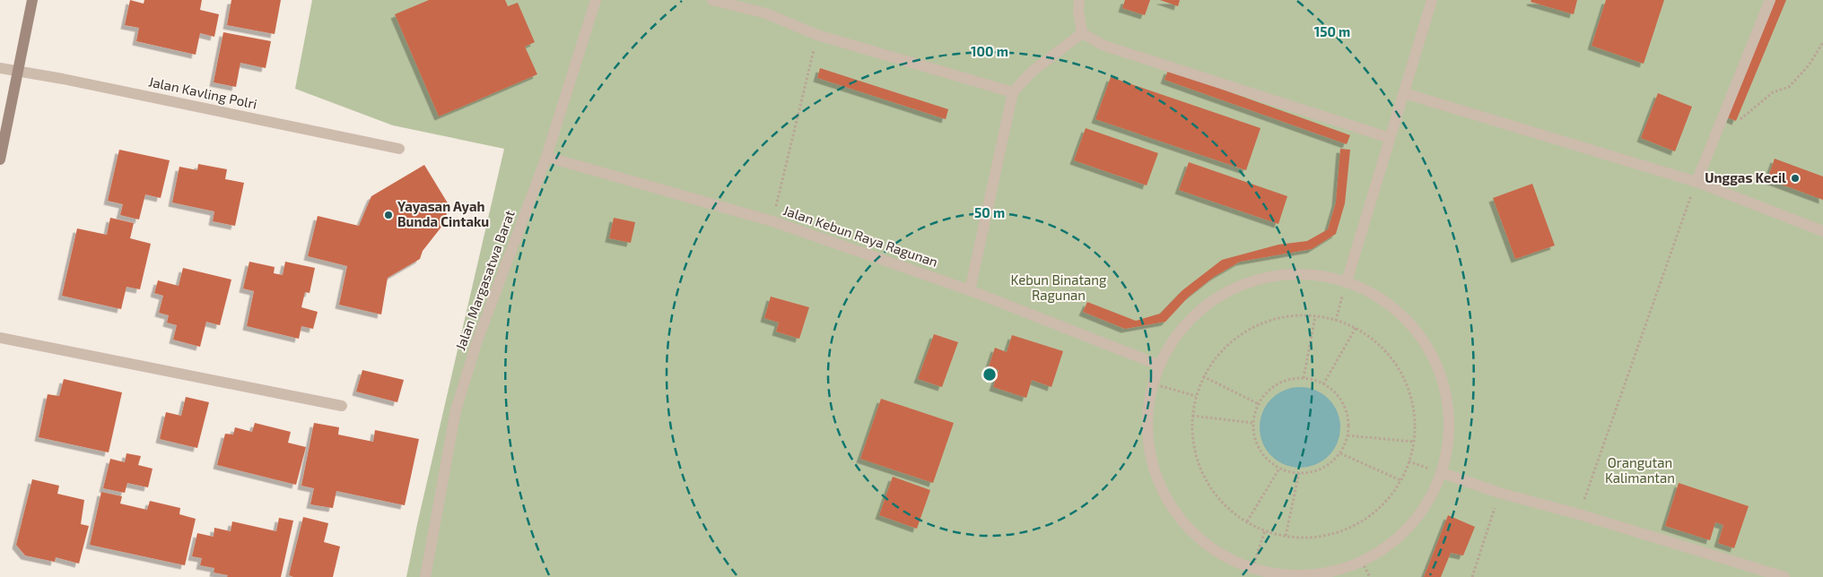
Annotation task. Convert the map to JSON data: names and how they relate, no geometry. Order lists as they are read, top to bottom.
{
  "streets": {
    "street": ["Jalan Kavling Polri", "Jalan Kebun Raya Ragunan", "Jalan Margasatwa Barat"]
  },
  "crossings": [
    ["Jalan Kebun Raya Ragunan", "Jalan Margasatwa Barat"]
  ],
  "parks": ["Kebun Binatang Ragunan", "Orangutan Kalimantan"],
  "places": ["Unggas Kecil", "Yayasan Ayah Bunda Cintaku"],
  "rings": ["150 m", "100 m", "50 m"]
}
